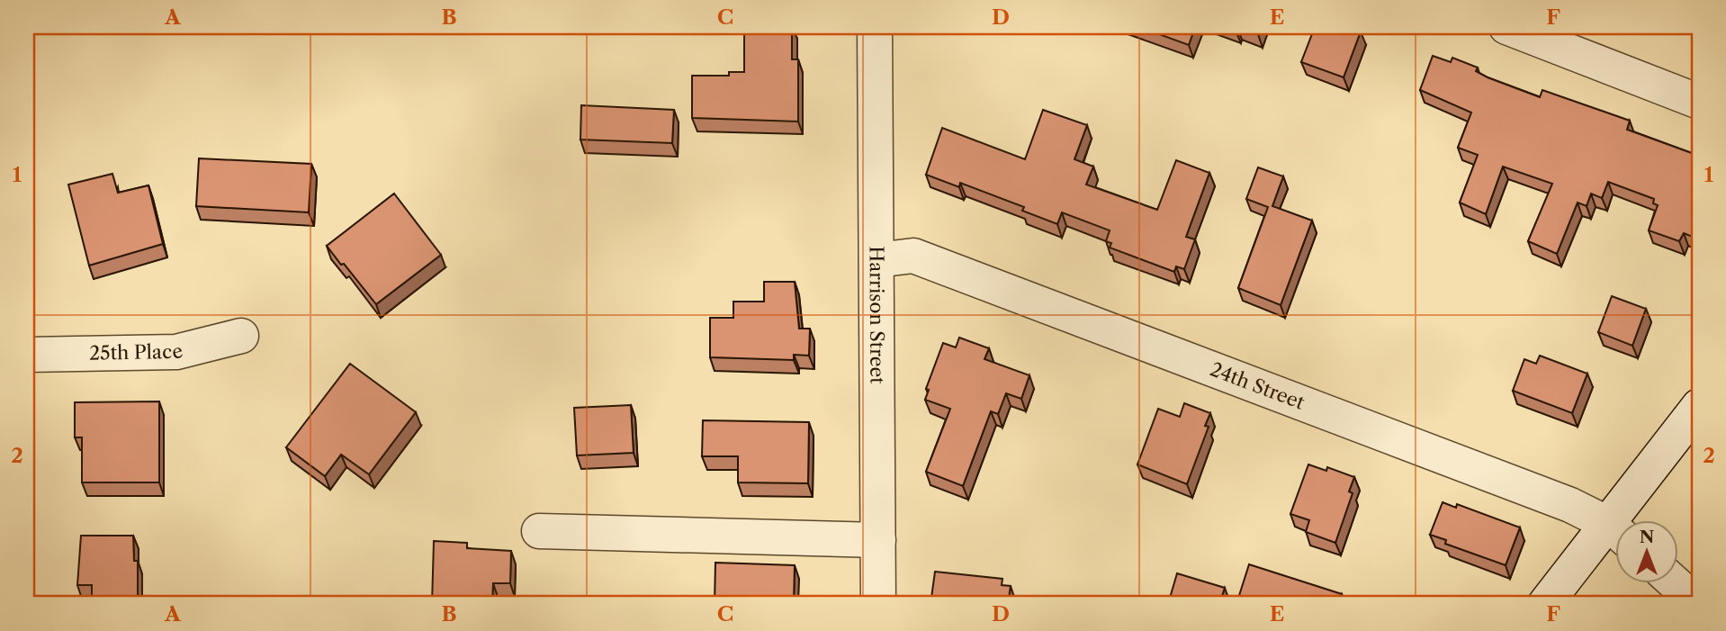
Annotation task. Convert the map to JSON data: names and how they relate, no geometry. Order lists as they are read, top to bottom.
{
  "streets": {
    "street": ["Harrison Street", "25th Place", "24th Street"]
  },
  "crossings": [
    ["Harrison Street", "24th Street"]
  ],
  "north": "top",
  "grid": {
    "columns": [
      "A",
      "B",
      "C",
      "D",
      "E",
      "F"
    ],
    "rows": ["1", "2"]
  }
}
